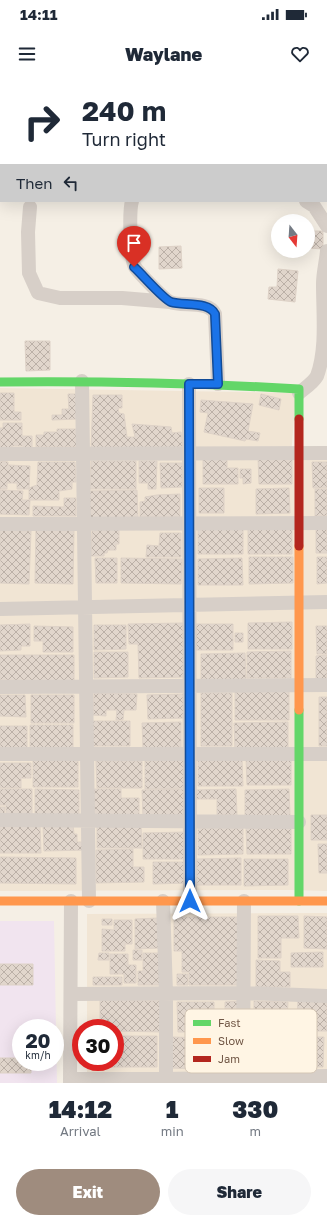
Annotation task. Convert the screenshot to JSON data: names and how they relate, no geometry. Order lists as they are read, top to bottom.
{
  "legend": ["Fast", "Slow", "Jam"],
  "north": "bottom",
  "page": {
    "status": "14:11",
    "header": "Waylane",
    "turn": ["240 m", "Turn right"],
    "then": "Then",
    "speed": "20 km/h",
    "limit": "30",
    "eta": [
      "14:12",
      "Arrival",
      "1",
      "min",
      "330",
      "m"
    ],
    "buttons": ["Exit", "Share"]
  }
}
